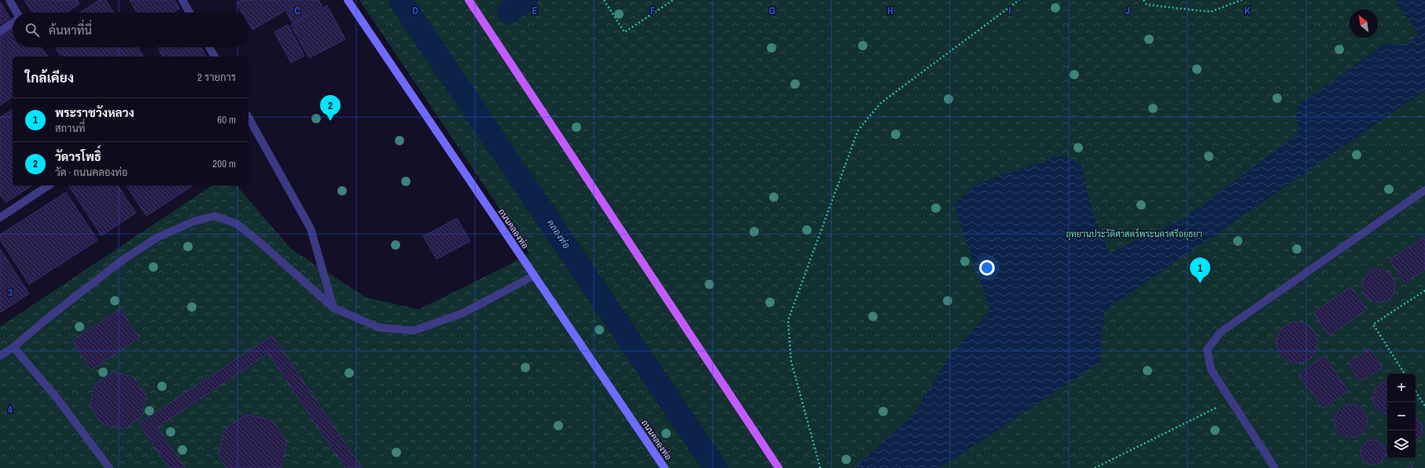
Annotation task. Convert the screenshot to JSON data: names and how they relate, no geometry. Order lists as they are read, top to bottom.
{
  "streets": {
    "street": ["ถนนคลองท่อ"]
  },
  "water": ["คลองท่อ"],
  "parks": ["อุทยานประวัติศาสตร์พระนครศรีอยุธยา"],
  "north": "top left",
  "page": {
    "search": "ค้นหาที่นี่",
    "heading": ["ใกล้เคียง", "2 รายการ"],
    "pins": ["2", "1"],
    "list": [
      {
        "mark": "1",
        "name": "พระราชวังหลวง",
        "note": "สถานที่",
        "value": "60 m"
      },
      {
        "mark": "2",
        "name": "วัดวรโพธิ์",
        "note": "วัด · ถนนคลองท่อ",
        "value": "200 m"
      }
    ],
    "map_buttons": ["+", "−"]
  },
  "grid": {
    "columns": [
      "C",
      "D",
      "E",
      "F",
      "G",
      "H",
      "I",
      "J",
      "K"
    ],
    "rows": ["3", "4"]
  }
}
